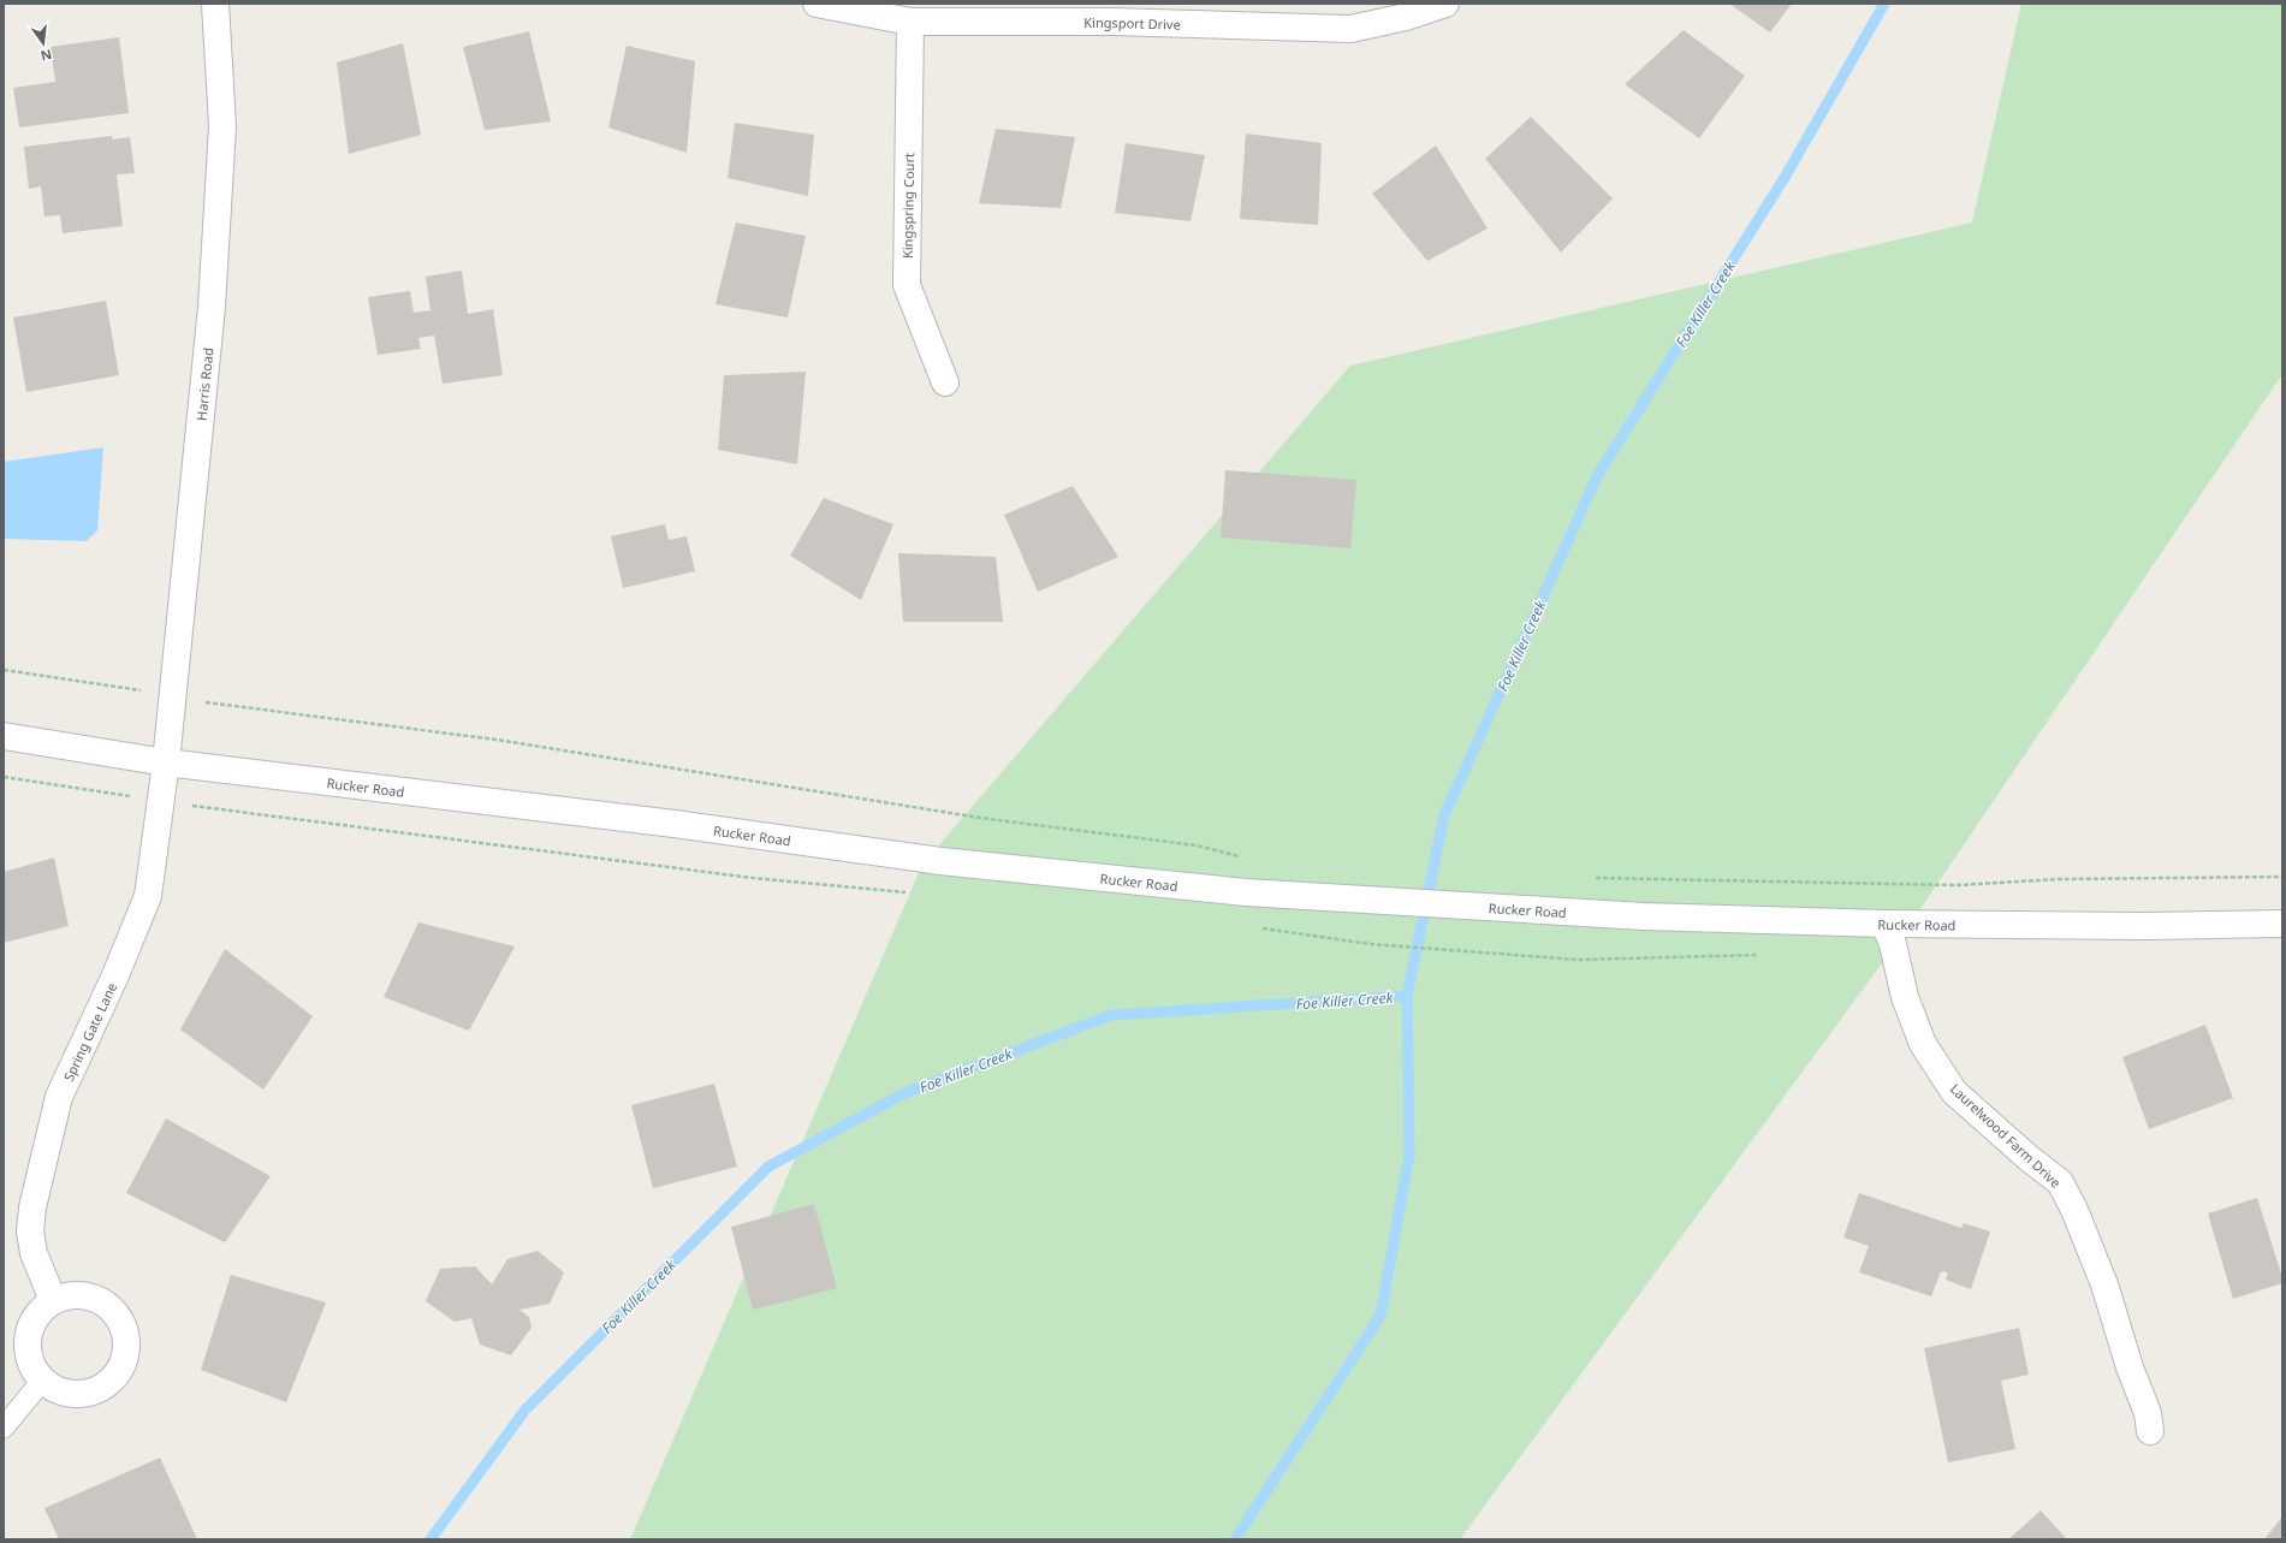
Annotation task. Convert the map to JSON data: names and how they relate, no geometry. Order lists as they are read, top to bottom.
{
  "streets": {
    "street": [
      "Kingsport Drive",
      "Kingspring Court",
      "Harris Road",
      "Rucker Road",
      "Spring Gate Lane",
      "Laurelwood Farm Drive"
    ]
  },
  "crossings": [
    ["Kingsport Drive", "Kingspring Court"],
    ["Harris Road", "Rucker Road"],
    ["Harris Road", "Spring Gate Lane"],
    ["Rucker Road", "Spring Gate Lane"],
    ["Rucker Road", "Laurelwood Farm Drive"]
  ],
  "water": ["Foe Killer Creek"],
  "north": "bottom"
}
